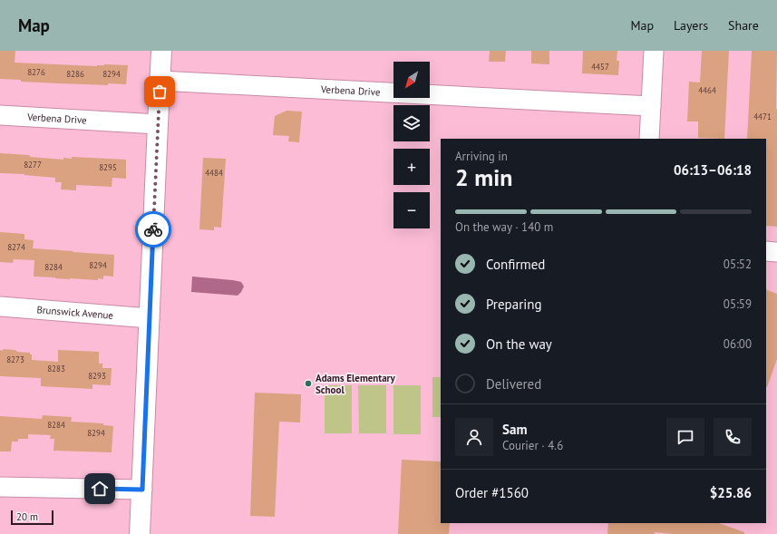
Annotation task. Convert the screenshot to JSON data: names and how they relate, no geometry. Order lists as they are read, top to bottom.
{
  "streets": {
    "street": ["Verbena Drive", "Brunswick Avenue"]
  },
  "places": ["Adams Elementary School"],
  "house_numbers": [
    "4457",
    "8276",
    "8286",
    "8294",
    "4464",
    "4471",
    "8277",
    "8295",
    "4484",
    "8274",
    "8294",
    "8284",
    "8273",
    "8283",
    "8293",
    "8284",
    "8294"
  ],
  "scale_bar": "20 m",
  "north": "bottom left",
  "page": {
    "header": "Map",
    "nav": ["Map", "Layers", "Share"],
    "map_buttons": ["+", "−"],
    "heading": ["2 min", "Arriving in", "06:13–06:18"],
    "panel": [
      "Sam",
      "Courier · 4.6",
      "Order #1560",
      "$25.86"
    ],
    "bar": "On the way · 140 m",
    "list": [
      ["Confirmed", "05:52"],
      ["Preparing", "05:59"],
      ["On the way", "06:00"],
      "Delivered"
    ],
    "scale": "20 m"
  }
}
